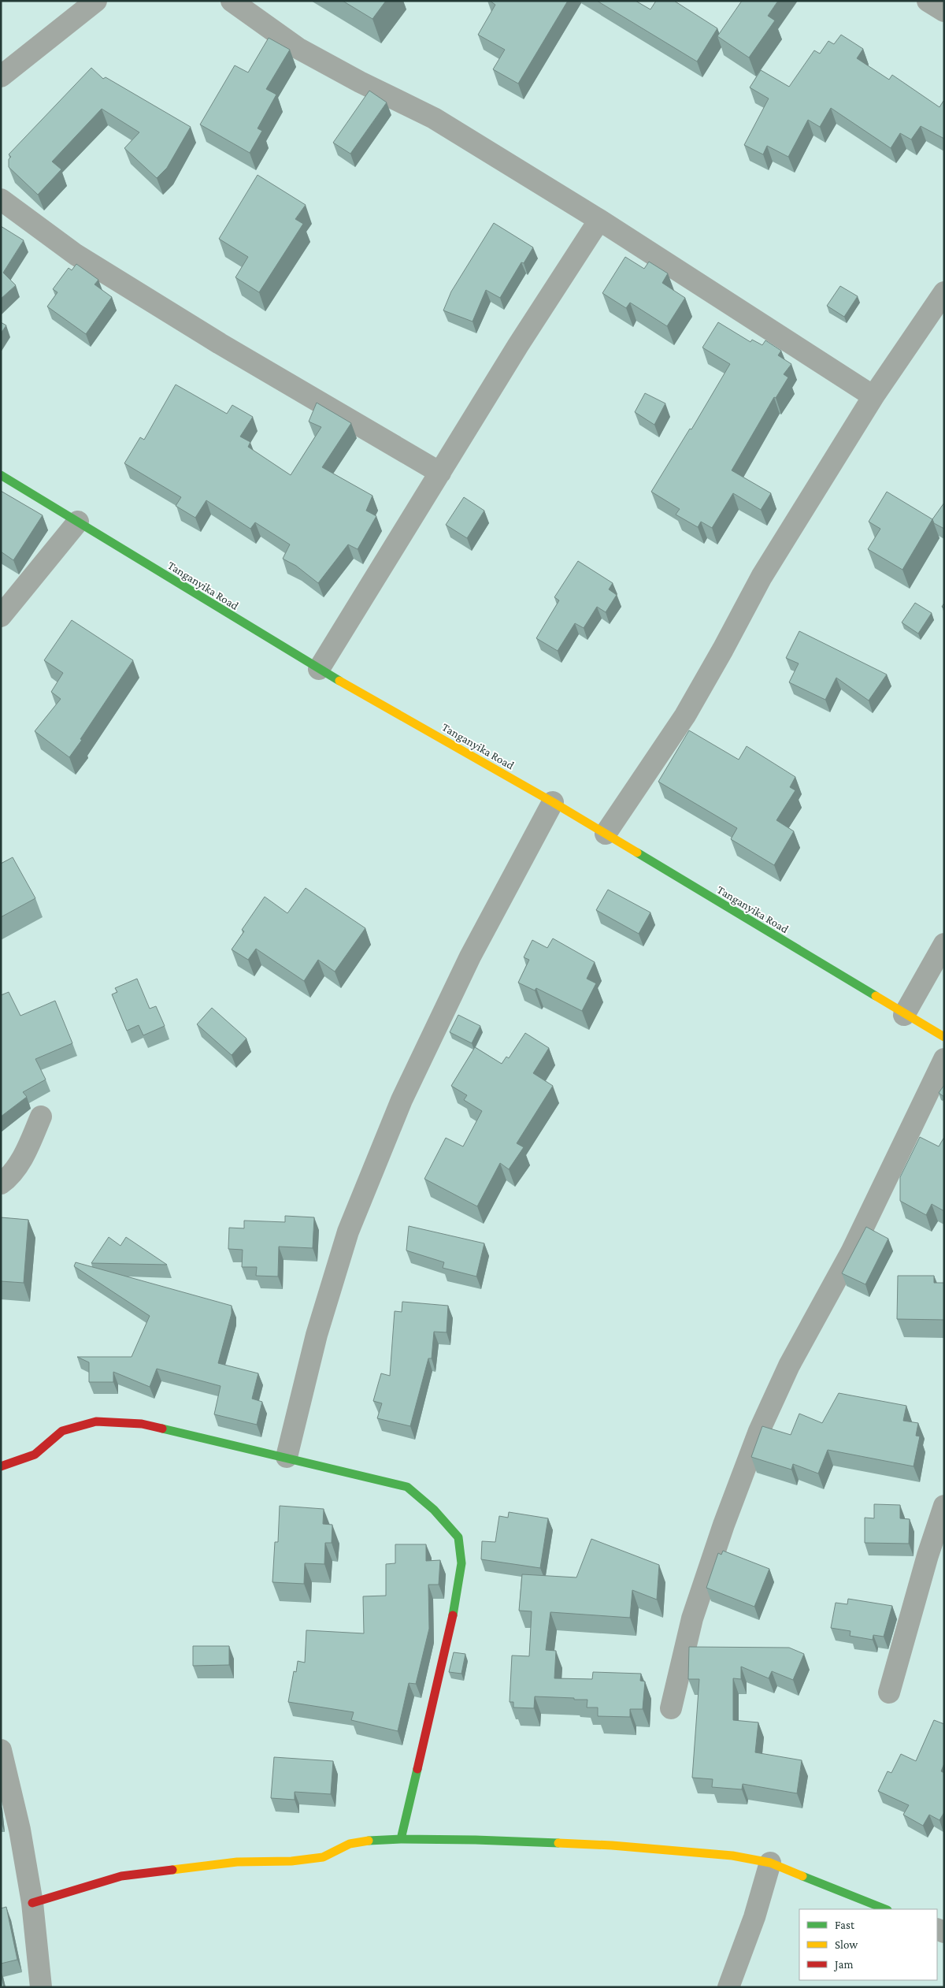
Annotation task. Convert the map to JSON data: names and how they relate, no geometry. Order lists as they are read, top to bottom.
{
  "streets": {
    "street": ["Tanganyika Road"]
  },
  "legend": ["Fast", "Slow", "Jam"]
}
